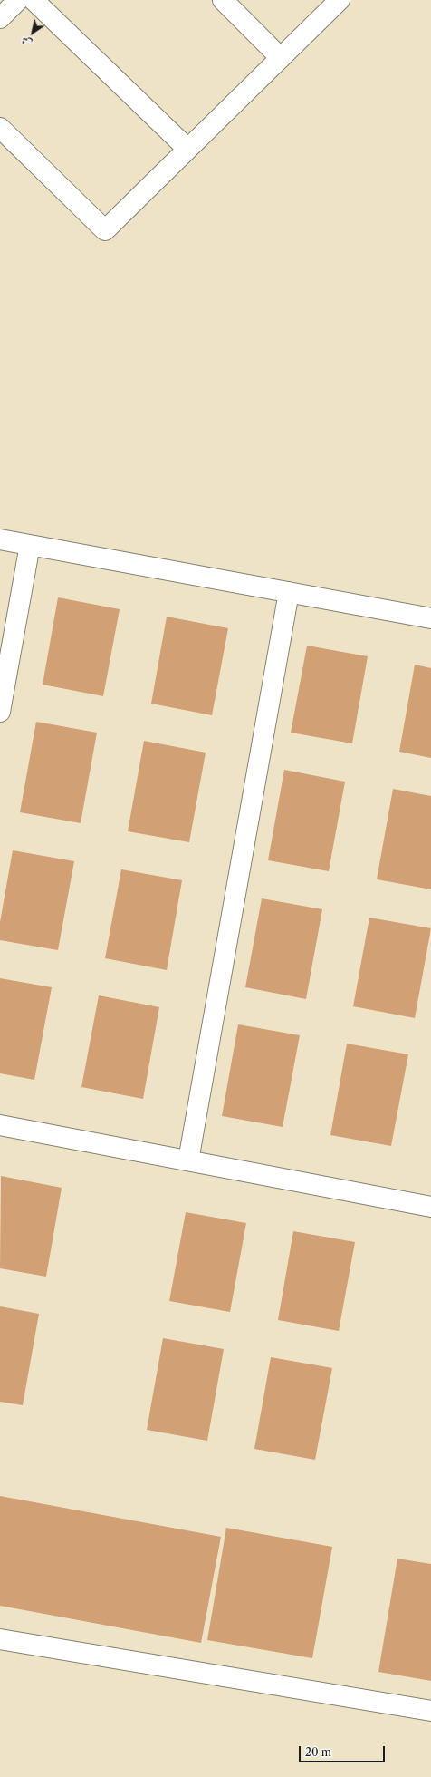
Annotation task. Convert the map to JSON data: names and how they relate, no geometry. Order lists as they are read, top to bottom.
{
  "scale_bar": "20 m",
  "north": "bottom left"
}
